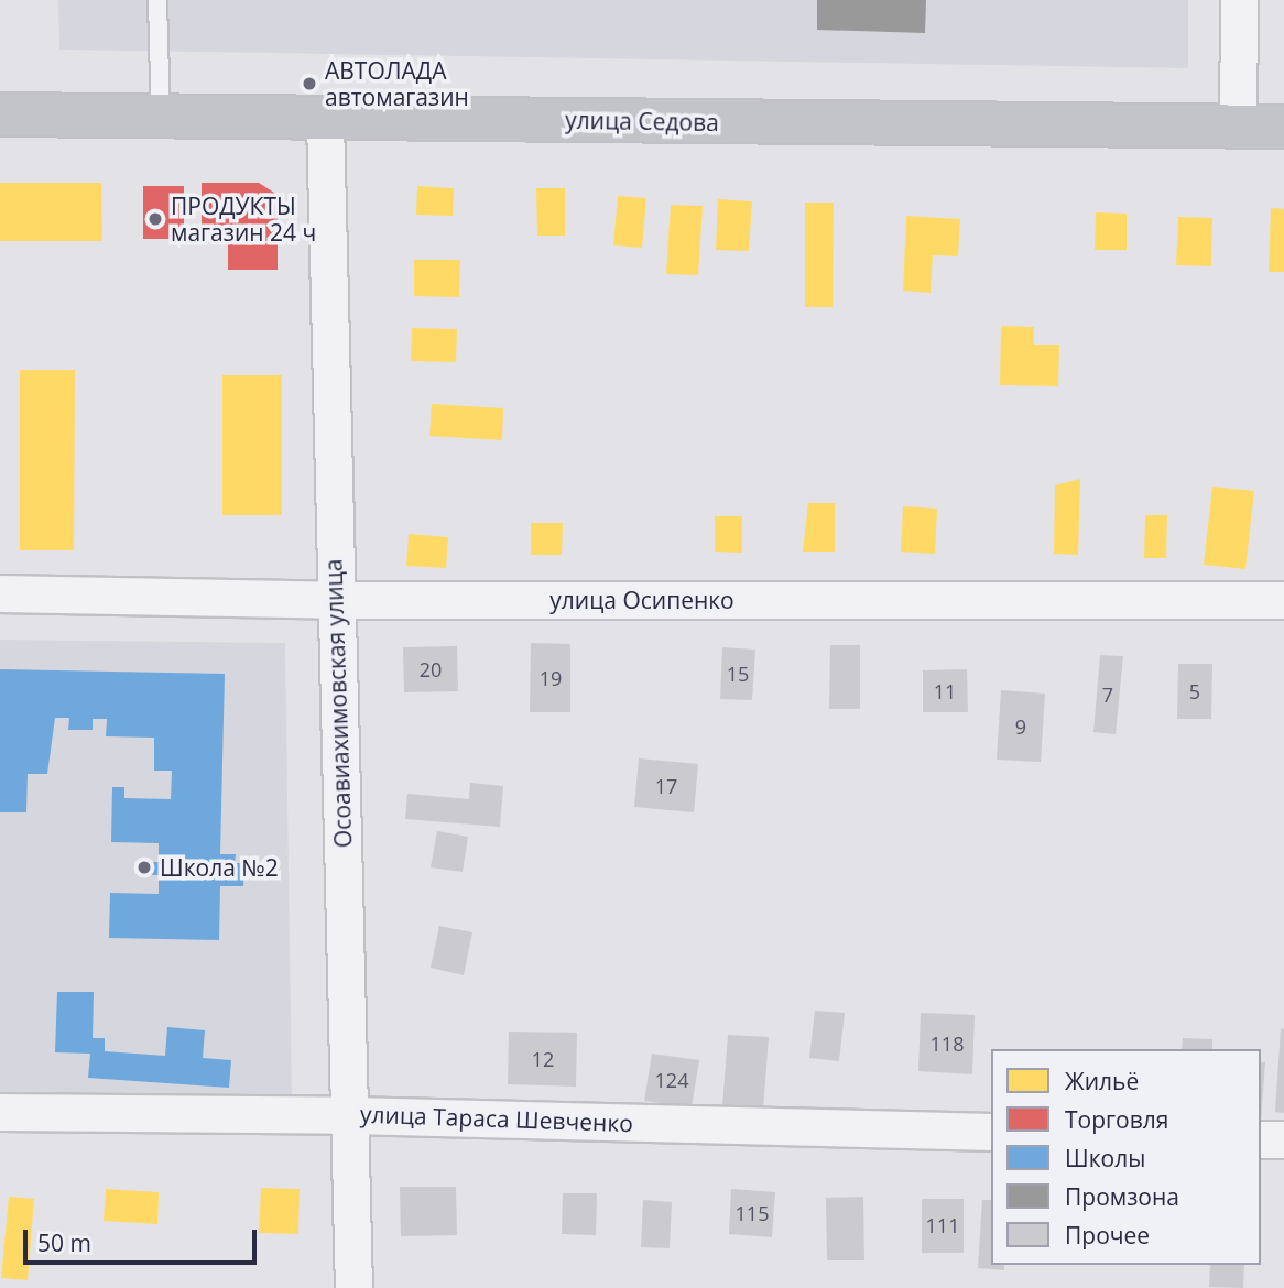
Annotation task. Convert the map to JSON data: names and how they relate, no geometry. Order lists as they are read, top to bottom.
{
  "streets": {
    "main road": ["улица Седова"],
    "street": ["улица Осипенко", "Осоавиахимовская улица", "улица Тараса Шевченко"]
  },
  "crossings": [
    ["улица Седова", "Осоавиахимовская улица"],
    ["улица Осипенко", "Осоавиахимовская улица"],
    ["Осоавиахимовская улица", "улица Тараса Шевченко"]
  ],
  "places": ["АВТОЛАДА автомагазин", "ПРОДУКТЫ магазин 24 ч", "Школа №2"],
  "house_numbers": [
    "20",
    "15",
    "19",
    "11",
    "5",
    "7",
    "9",
    "17",
    "118",
    "12",
    "124",
    "115",
    "111"
  ],
  "legend": [
    "Жильё",
    "Торговля",
    "Школы",
    "Промзона",
    "Прочее"
  ],
  "scale_bar": "50 m"
}
